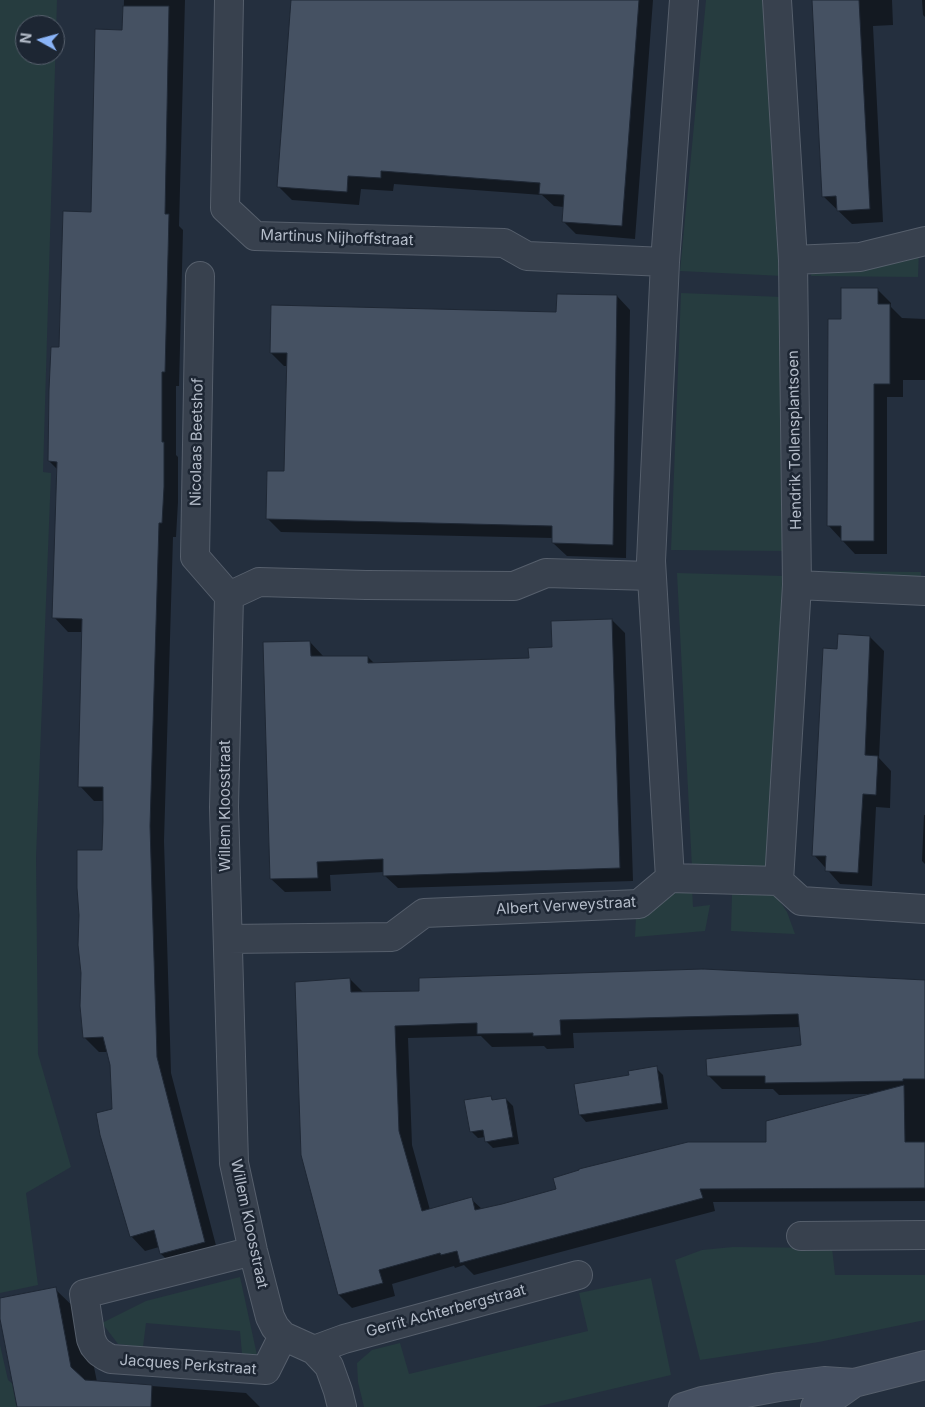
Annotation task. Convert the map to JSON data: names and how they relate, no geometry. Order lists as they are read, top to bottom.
{
  "streets": {
    "street": [
      "Martinus Nijhoffstraat",
      "Hendrik Tollensplantsoen",
      "Nicolaas Beetshof",
      "Willem Kloosstraat",
      "Albert Verweystraat",
      "Gerrit Achterbergstraat",
      "Jacques Perkstraat"
    ]
  },
  "crossings": [
    ["Nicolaas Beetshof", "Willem Kloosstraat"],
    ["Willem Kloosstraat", "Albert Verweystraat"],
    ["Willem Kloosstraat", "Jacques Perkstraat"]
  ],
  "north": "left"
}
